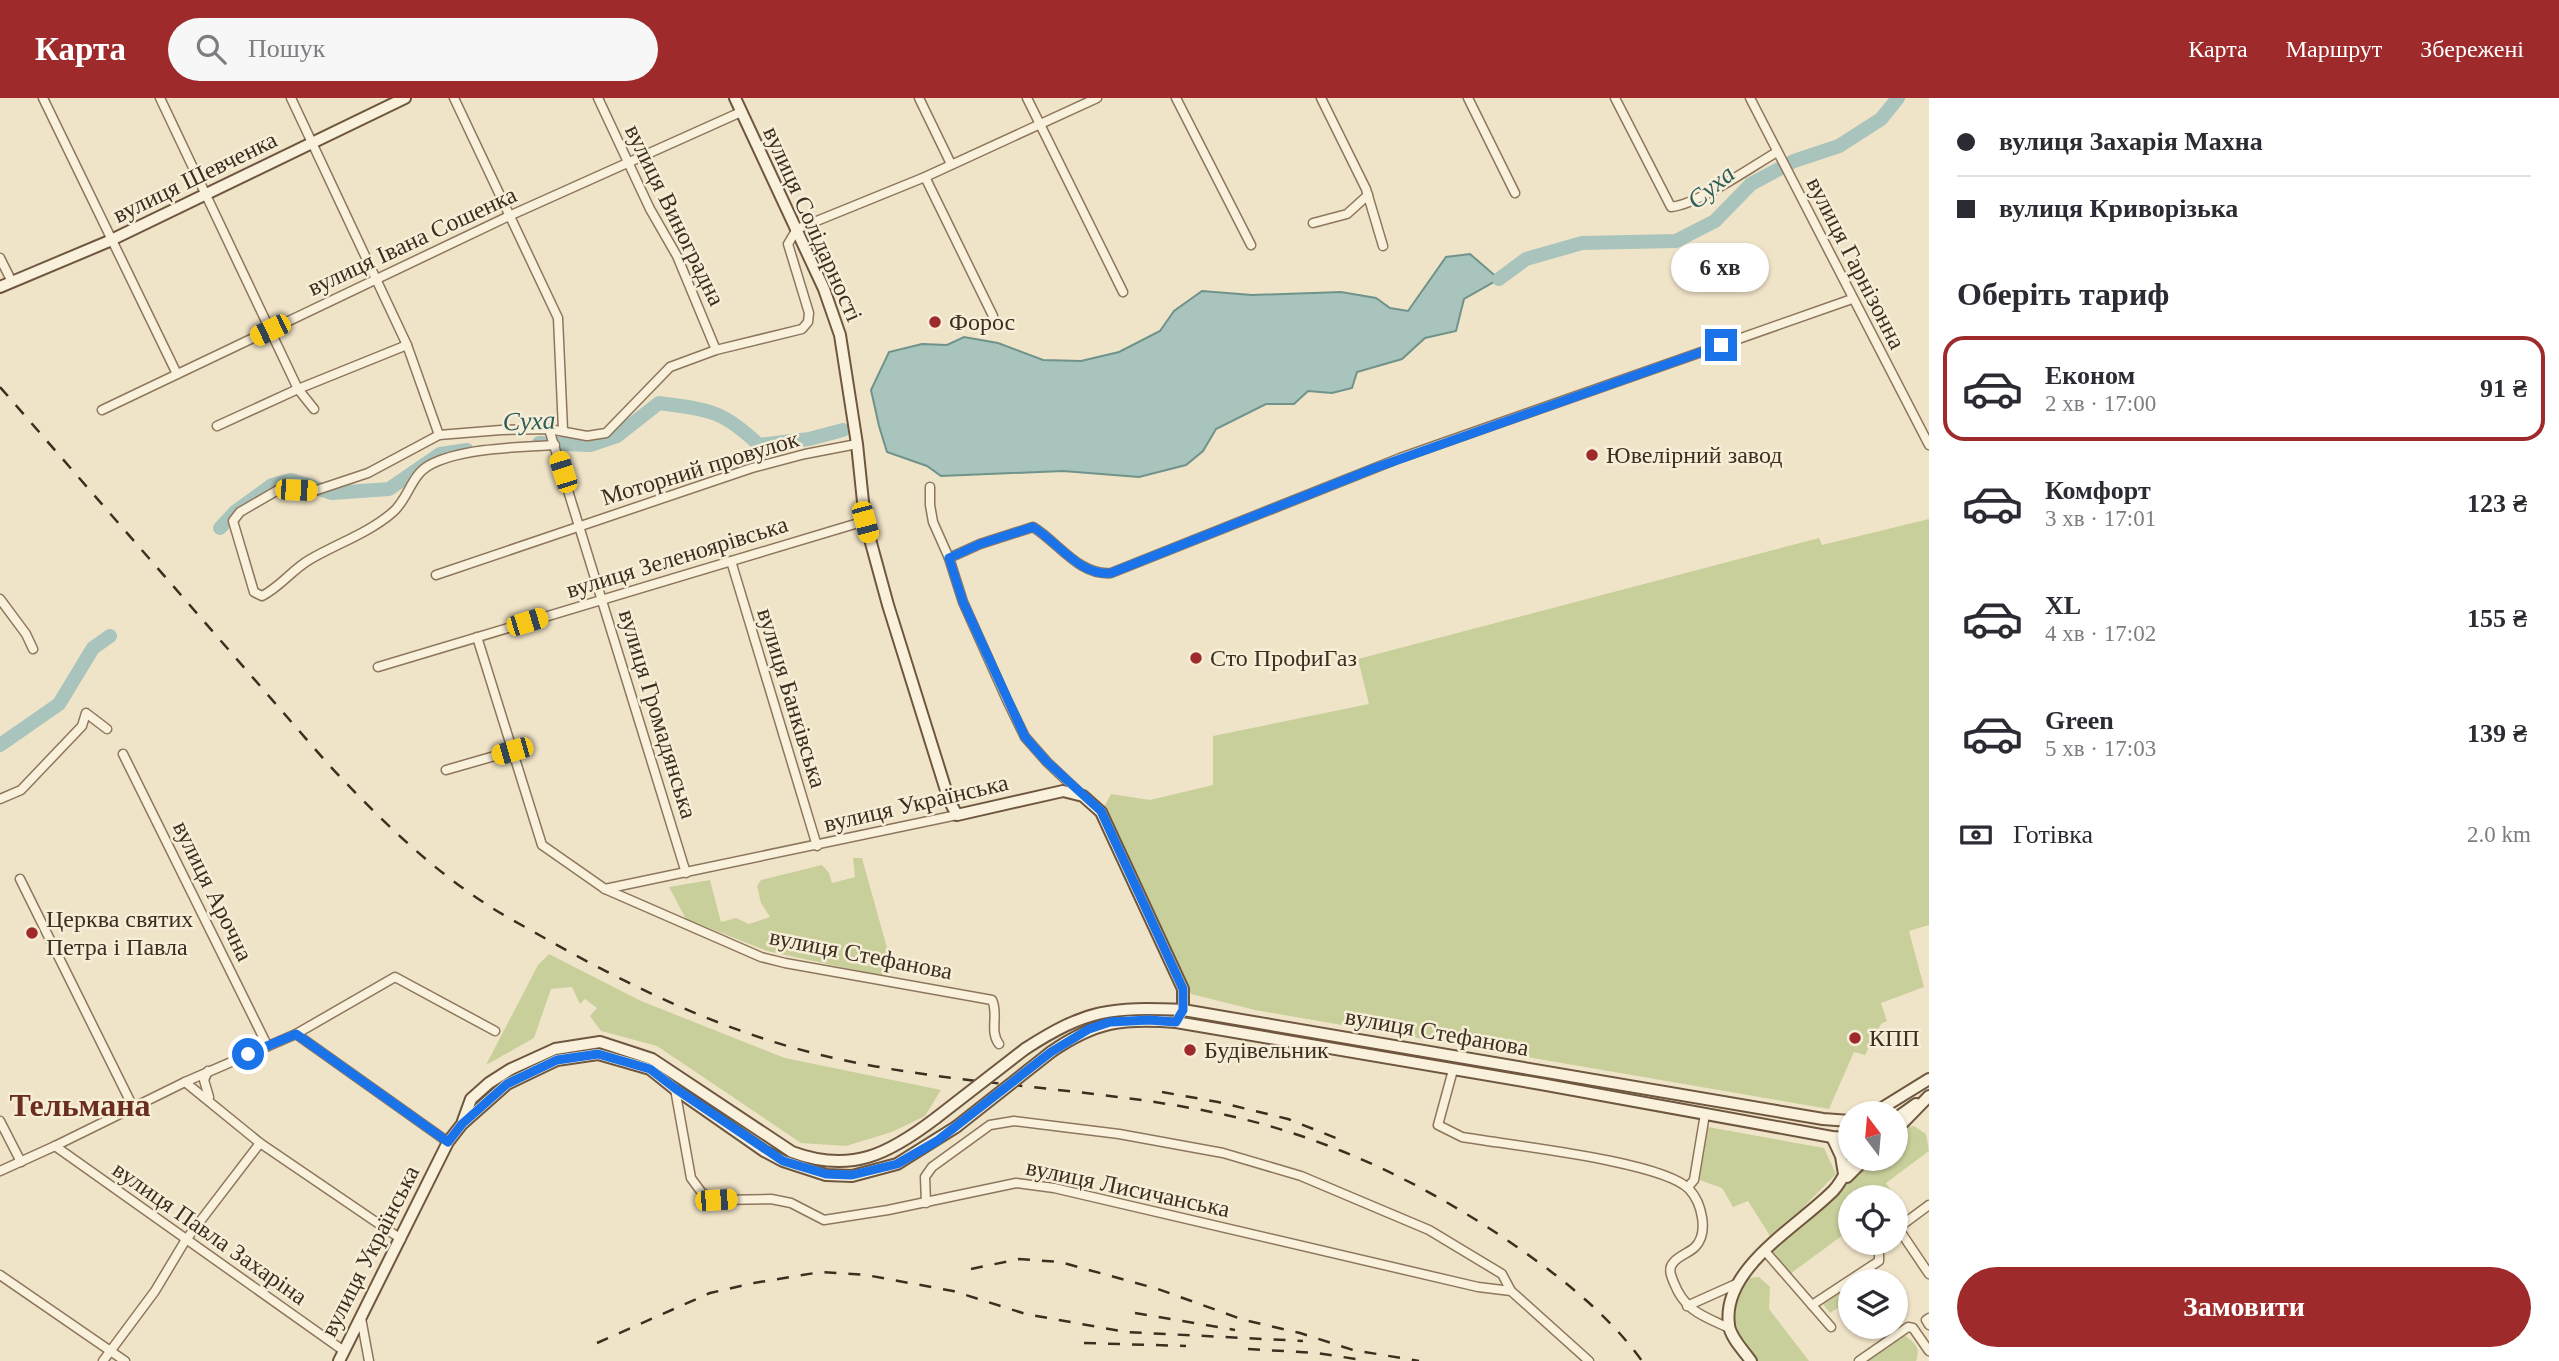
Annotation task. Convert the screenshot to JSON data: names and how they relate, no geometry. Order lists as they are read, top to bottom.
{
  "streets": {
    "main road": [
      "вулиця Шевченка",
      "вулиця Солідарності",
      "вулиця Українська",
      "вулиця Стефанова"
    ],
    "street": [
      "вулиця Виноградна",
      "вулиця Івана Сошенка",
      "вулиця Гарнізонна",
      "Моторний провулок",
      "вулиця Зеленоярівська",
      "вулиця Банківська",
      "вулиця Громадянська",
      "вулиця Арочна",
      "вулиця Лисичанська",
      "вулиця Павла Захаріна"
    ]
  },
  "crossings": [
    ["вулиця Виноградна", "вулиця Івана Сошенка"],
    ["вулиця Солідарності", "вулиця Івана Сошенка"],
    ["вулиця Солідарності", "Моторний провулок"],
    ["вулиця Солідарності", "вулиця Зеленоярівська"],
    ["вулиця Солідарності", "вулиця Українська"],
    ["Моторний провулок", "вулиця Громадянська"],
    ["вулиця Зеленоярівська", "вулиця Банківська"],
    ["вулиця Зеленоярівська", "вулиця Громадянська"],
    ["вулиця Банківська", "вулиця Українська"],
    ["вулиця Громадянська", "вулиця Українська"],
    ["вулиця Українська", "вулиця Стефанова"],
    ["вулиця Українська", "вулиця Лисичанська"],
    ["вулиця Українська", "вулиця Павла Захаріна"]
  ],
  "districts": ["Тельмана"],
  "water": ["Суха"],
  "places": [
    "Форос",
    "Ювелірний завод",
    "Сто ПрофиГаз",
    "Церква святих Петра і Павла",
    "КПП",
    "Будівельник"
  ],
  "north": "top",
  "page": {
    "header": "Карта",
    "search": "Пошук",
    "nav": ["Карта", "Маршрут", "Збережені"],
    "banner": ["вулиця Захарія Махна", "вулиця Криворізька"],
    "bubble": "6 хв",
    "heading": "Оберіть тариф",
    "list": [
      {
        "name": "Економ",
        "note": "2 хв · 17:00",
        "value": "91 ₴"
      },
      {
        "name": "Комфорт",
        "note": "3 хв · 17:01",
        "value": "123 ₴"
      },
      {
        "name": "XL",
        "note": "4 хв · 17:02",
        "value": "155 ₴"
      },
      {
        "name": "Green",
        "note": "5 хв · 17:03",
        "value": "139 ₴"
      }
    ],
    "pay": ["Готівка", "2.0 km"],
    "buttons": "Замовити"
  }
}
